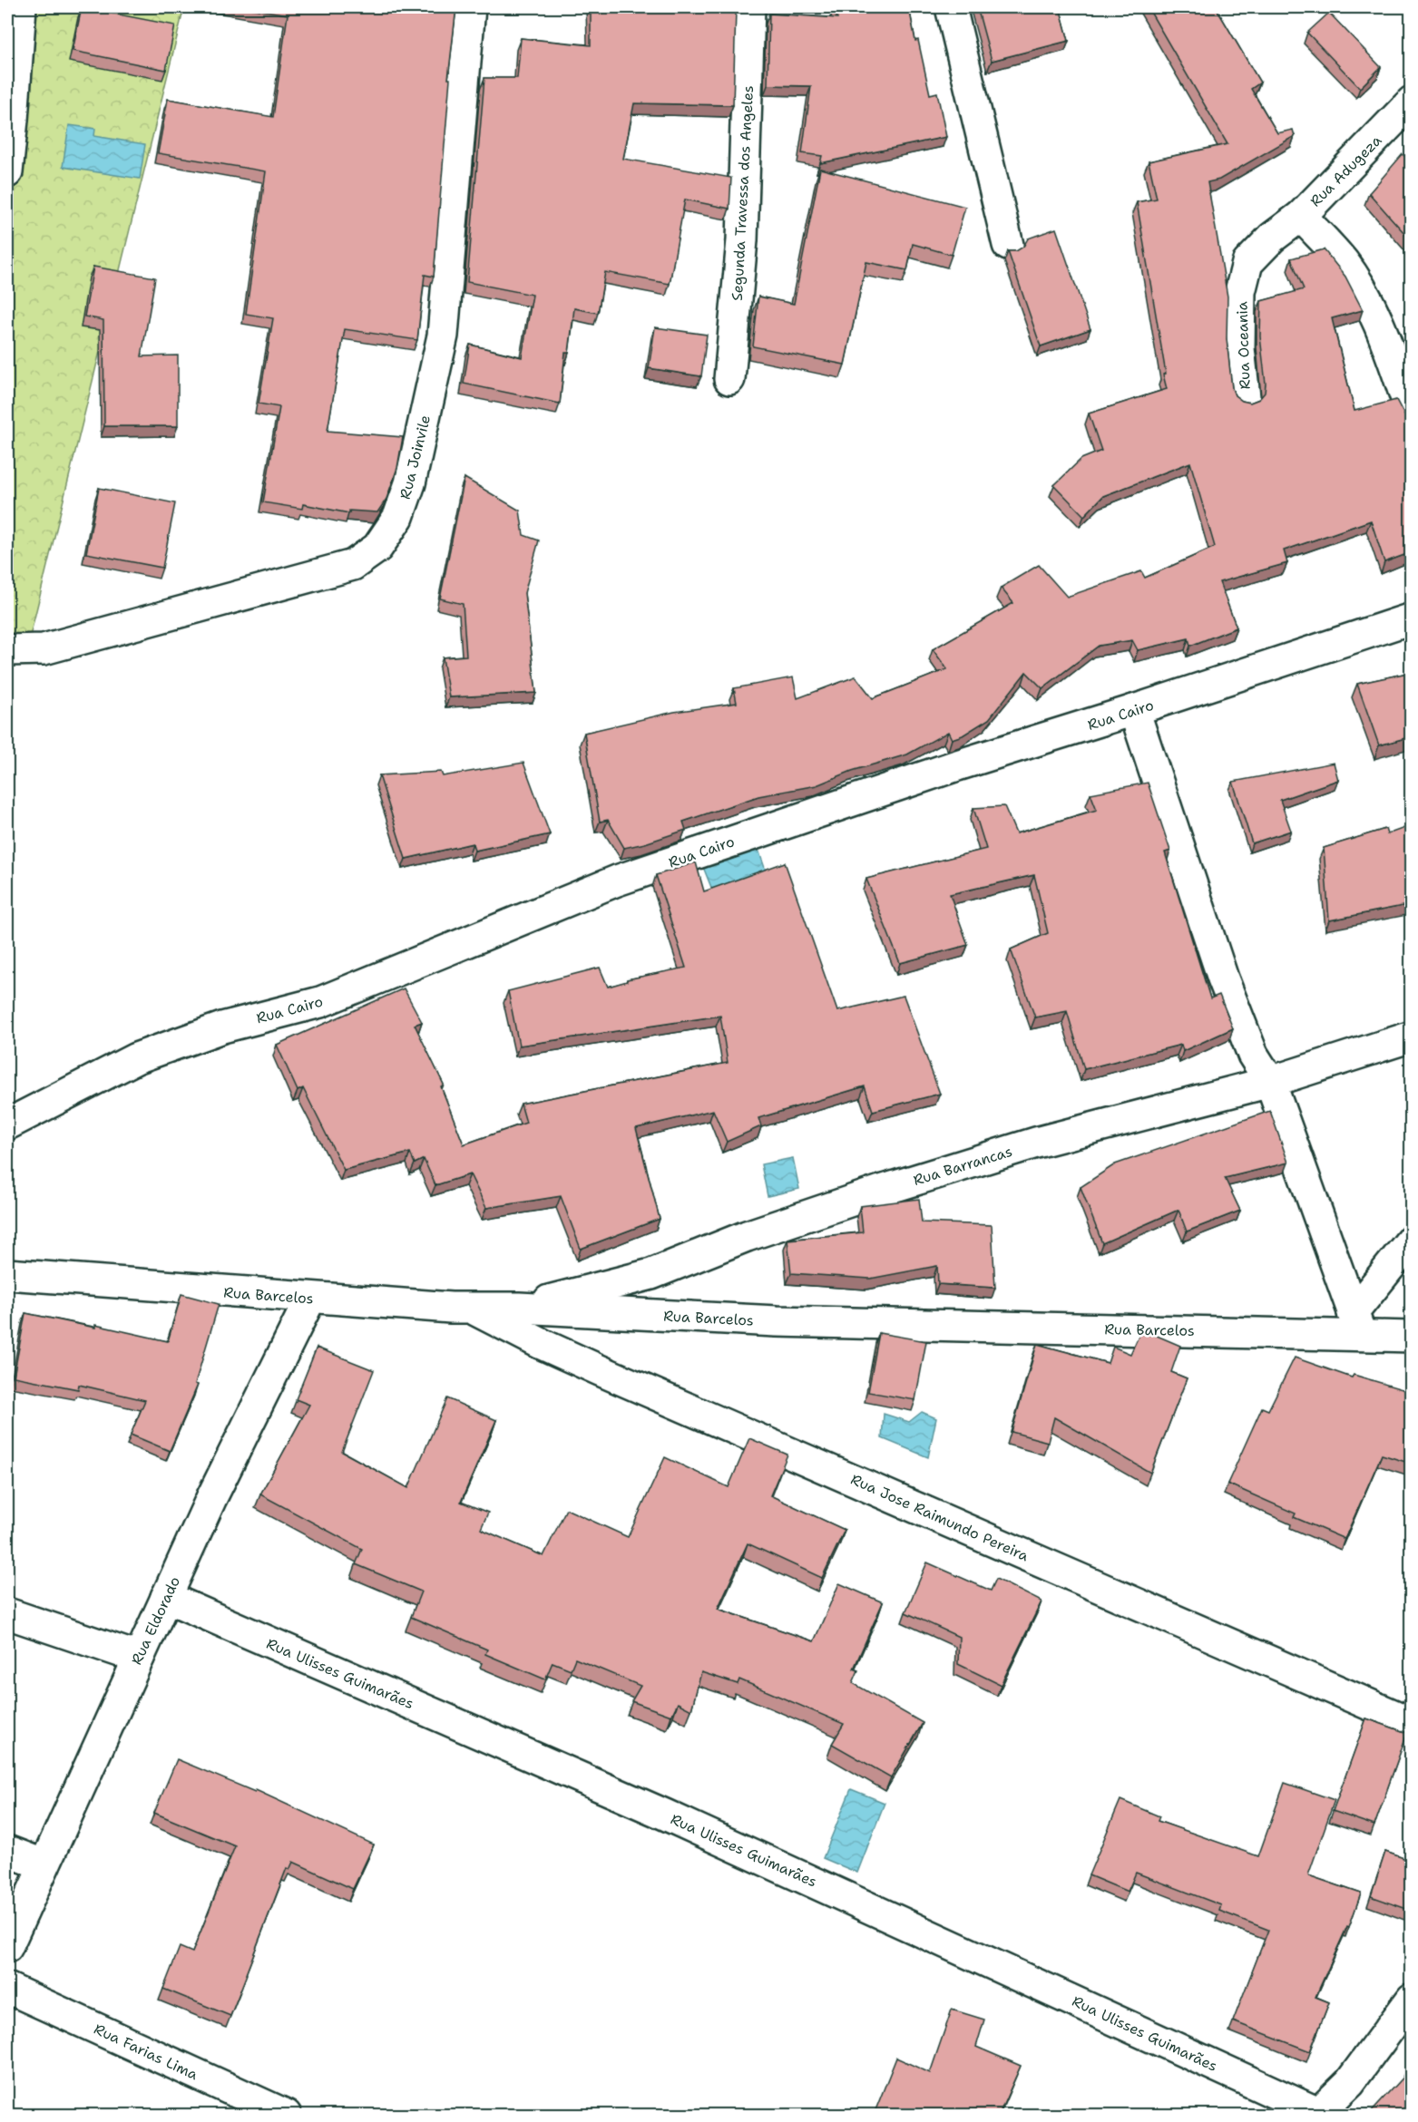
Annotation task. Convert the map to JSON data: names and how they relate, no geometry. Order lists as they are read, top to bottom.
{
  "streets": {
    "street": [
      "Rua Adugeza",
      "Segunda Travessa dos Angeles",
      "Rua Oceania",
      "Rua Joinvile",
      "Rua Cairo",
      "Rua Barrancas",
      "Rua Barcelos",
      "Rua Jose Raimundo Pereira",
      "Rua Eldorado",
      "Rua Ulisses Guimarães",
      "Rua Farias Lima"
    ]
  },
  "crossings": [
    ["Rua Adugeza", "Rua Oceania"],
    ["Rua Barrancas", "Rua Barcelos"],
    ["Rua Barcelos", "Rua Jose Raimundo Pereira"],
    ["Rua Barcelos", "Rua Eldorado"],
    ["Rua Eldorado", "Rua Ulisses Guimarães"]
  ]
}
